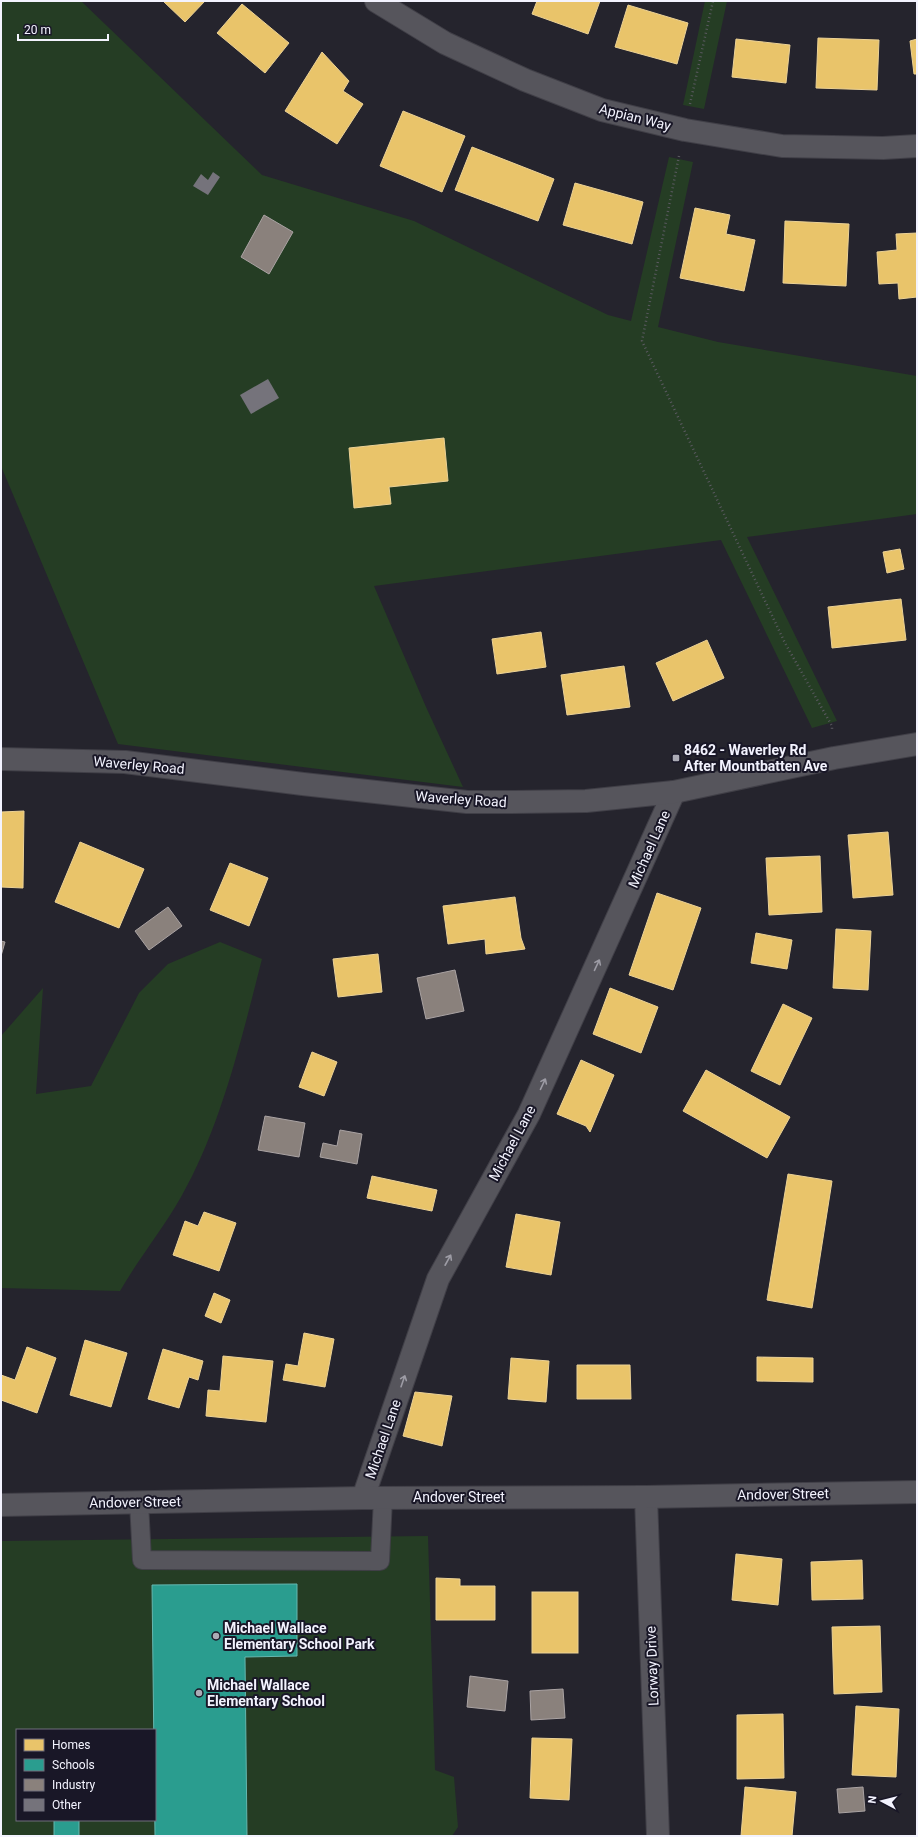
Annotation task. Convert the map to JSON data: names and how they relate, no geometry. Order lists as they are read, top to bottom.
{
  "streets": {
    "street": [
      "Appian Way",
      "Waverley Road",
      "Michael Lane",
      "Andover Street",
      "Lorway Drive"
    ]
  },
  "crossings": [
    ["Waverley Road", "Michael Lane"],
    ["Michael Lane", "Andover Street"],
    ["Andover Street", "Lorway Drive"]
  ],
  "one_way": ["Michael Lane"],
  "places": {
    "transit": ["8462 - Waverley Rd After Mountbatten Ave"],
    "other": ["Michael Wallace Elementary School Park", "Michael Wallace Elementary School"]
  },
  "legend": [
    "Homes",
    "Schools",
    "Industry",
    "Other"
  ],
  "scale_bar": "20 m",
  "north": "left"
}
